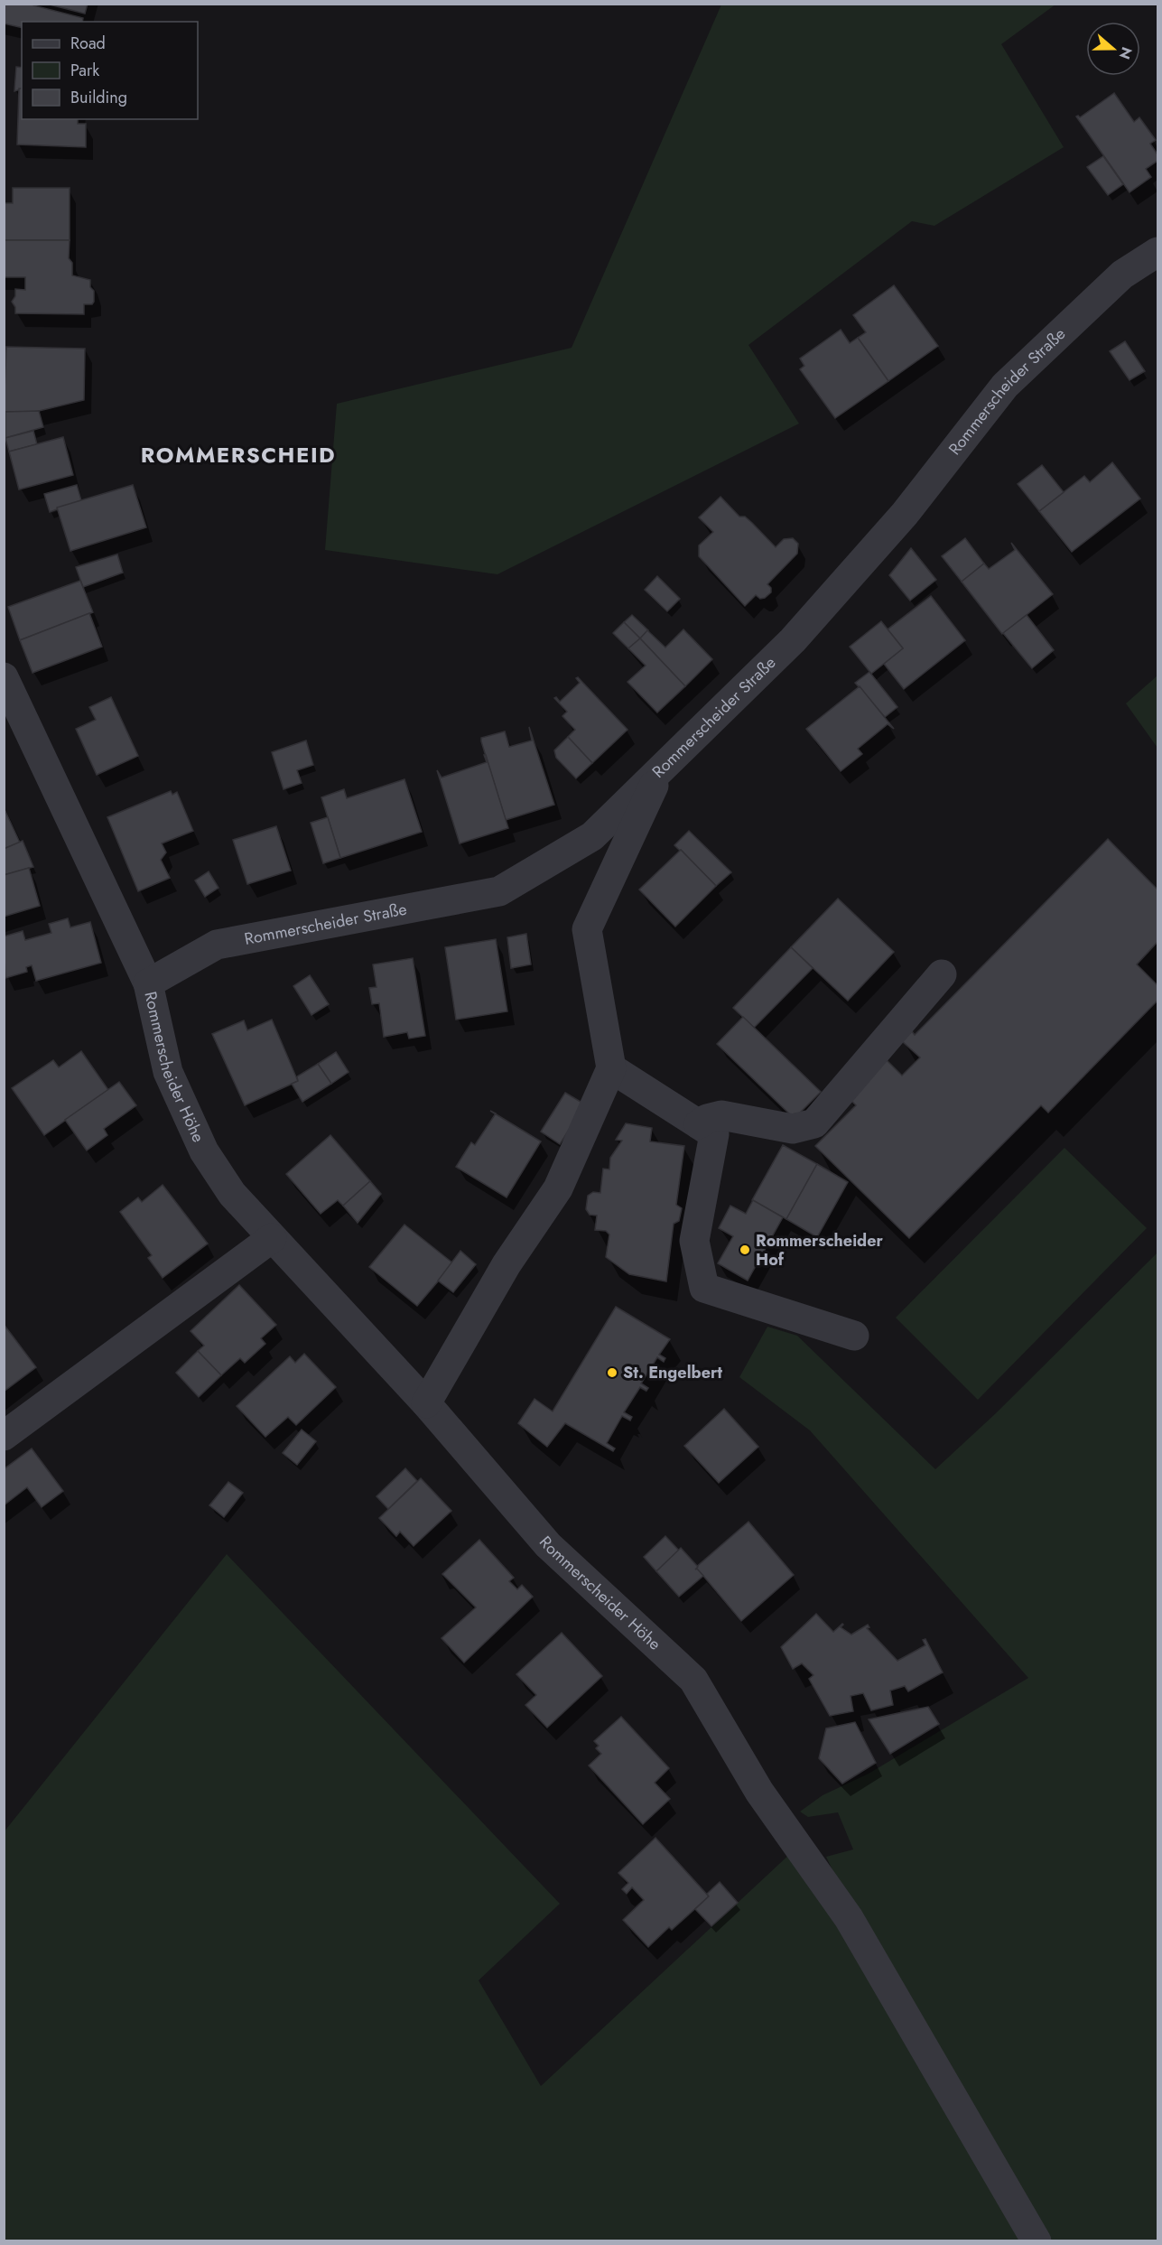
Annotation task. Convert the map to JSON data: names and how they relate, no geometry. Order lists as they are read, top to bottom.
{
  "streets": {
    "street": ["Rommerscheider Straße", "Rommerscheider Höhe"]
  },
  "crossings": [
    ["Rommerscheider Straße", "Rommerscheider Höhe"]
  ],
  "districts": ["ROMMERSCHEID"],
  "places": ["Rommerscheider Hof", "St. Engelbert"],
  "legend": ["Road", "Park", "Building"],
  "north": "right"
}
